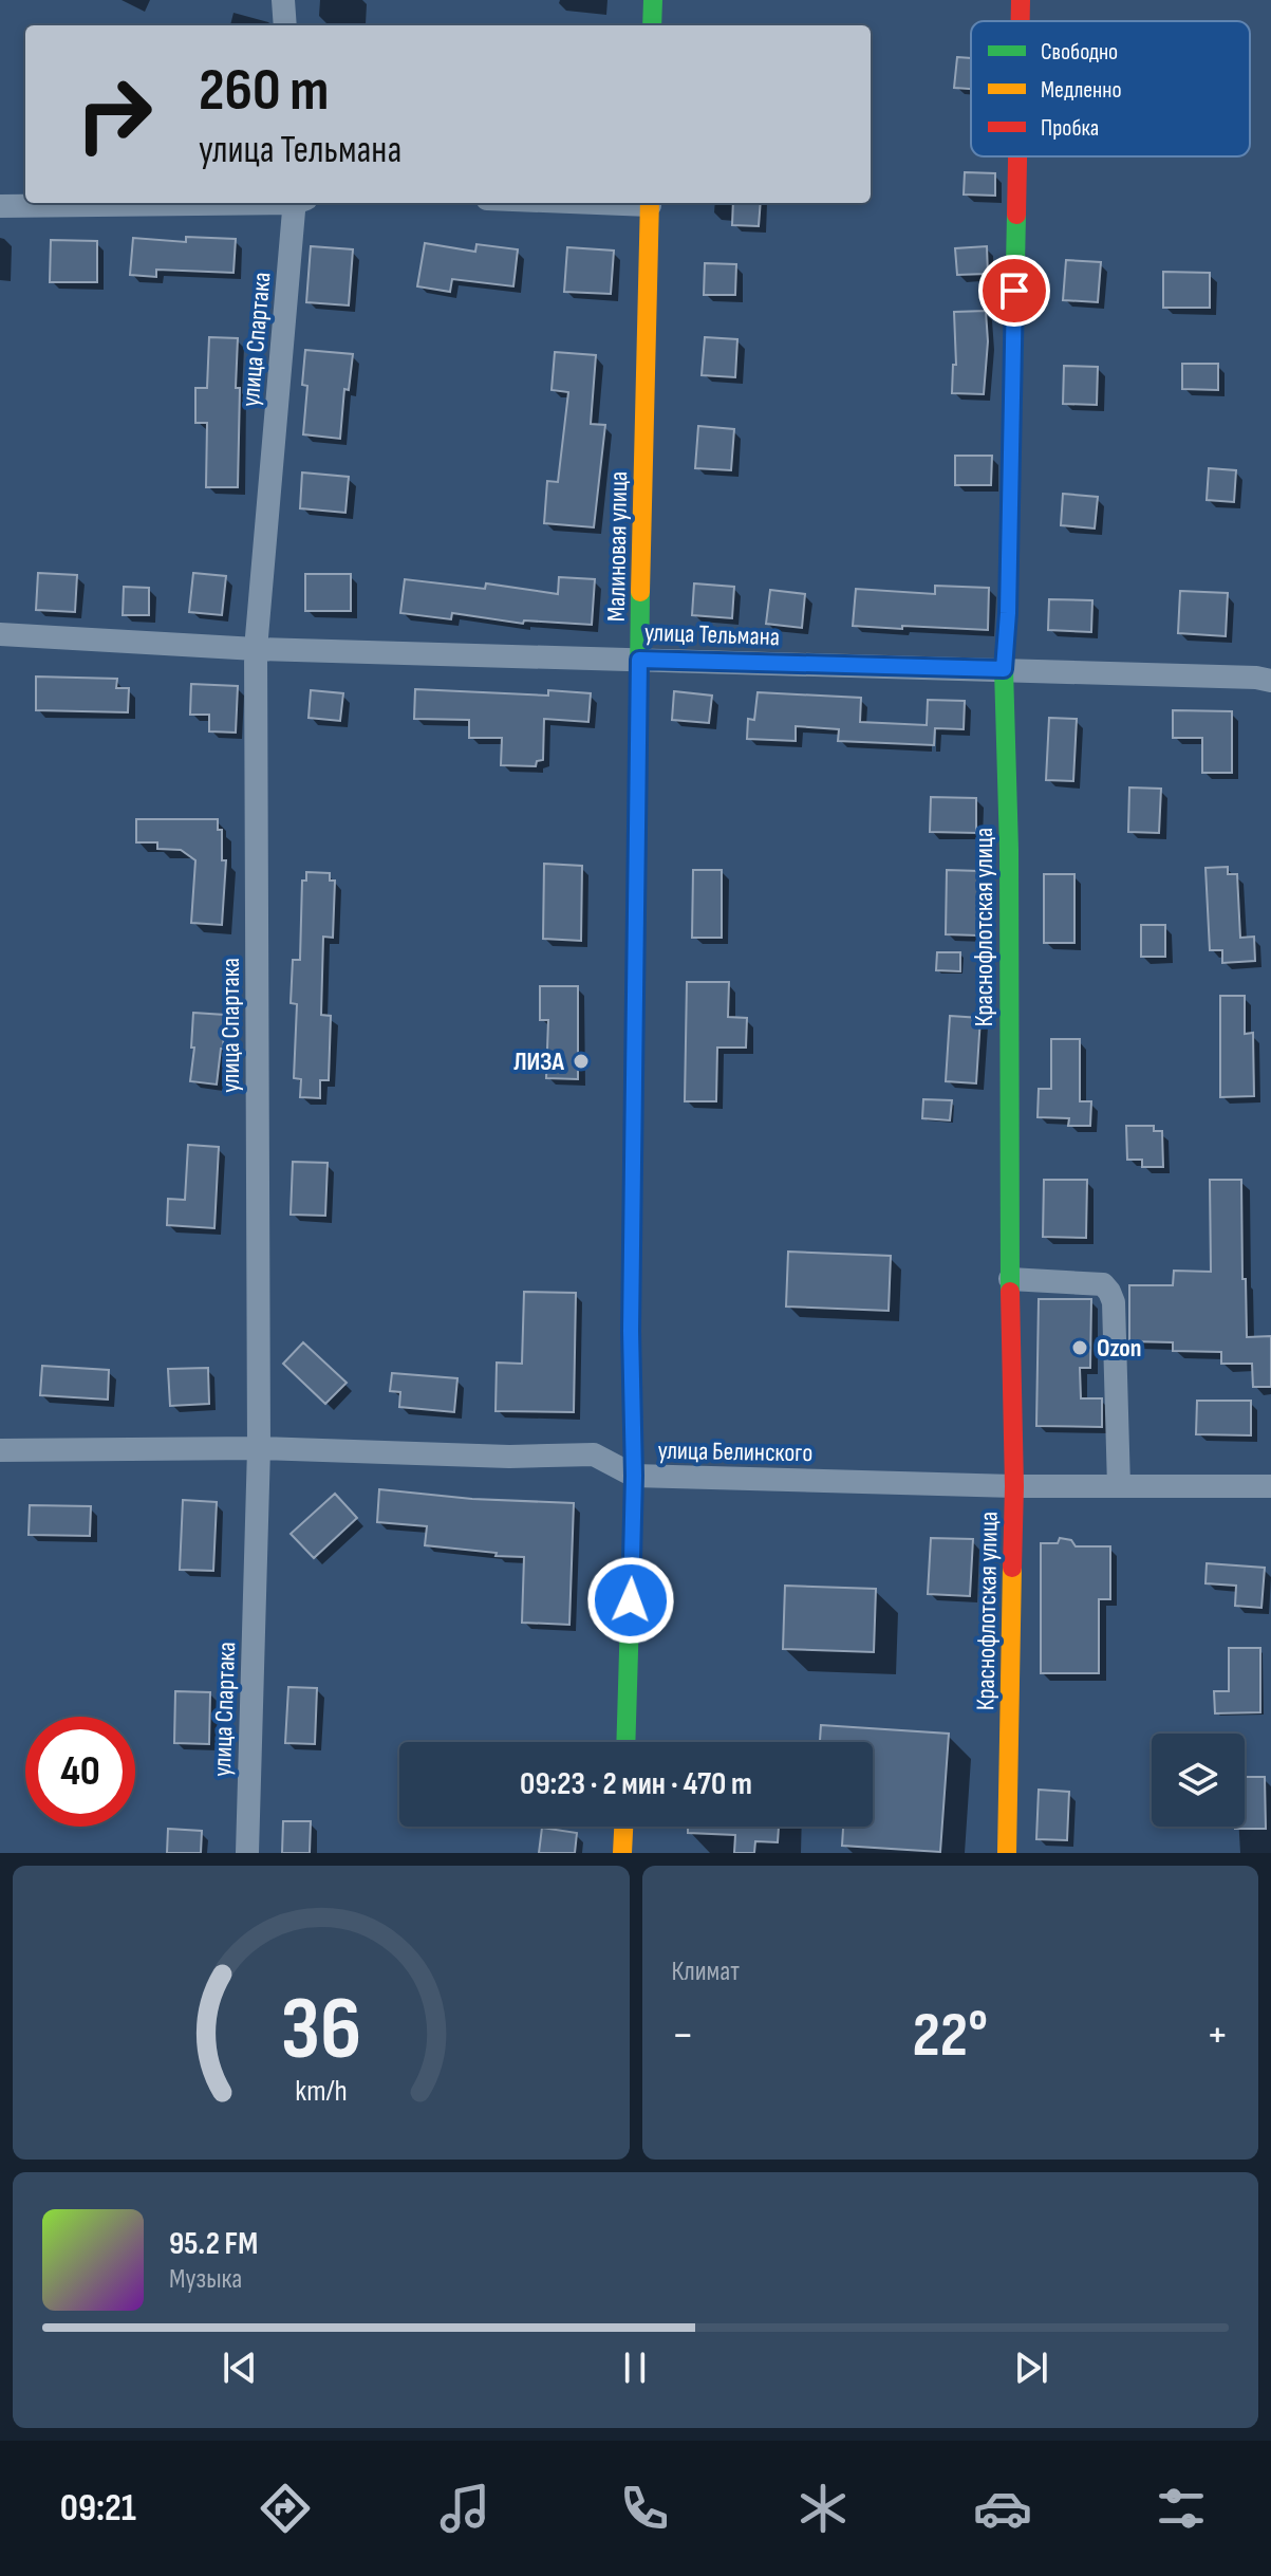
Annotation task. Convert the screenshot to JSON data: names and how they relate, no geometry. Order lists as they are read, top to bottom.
{
  "streets": {
    "street": [
      "улица Спартака",
      "Малиновая улица",
      "улица Тельмана",
      "Краснофлотская улица",
      "улица Белинского"
    ]
  },
  "crossings": [
    ["улица Спартака", "улица Тельмана"],
    ["улица Спартака", "улица Белинского"],
    ["Малиновая улица", "улица Тельмана"],
    ["Малиновая улица", "улица Белинского"],
    ["улица Тельмана", "Краснофлотская улица"],
    ["Краснофлотская улица", "улица Белинского"]
  ],
  "places": ["ЛИЗА", "Ozon"],
  "legend": ["Свободно", "Медленно", "Пробка"],
  "page": {
    "turn": ["260 m", "улица Тельмана"],
    "limit": "40",
    "trip": "09:23 · 2 мин · 470 m",
    "tile": "Климат",
    "heat": ["−", "22°", "+"],
    "song": ["95.2 FM", "Музыка"],
    "tabs": "09:21",
    "gauge": ["36", "km/h"]
  }
}
